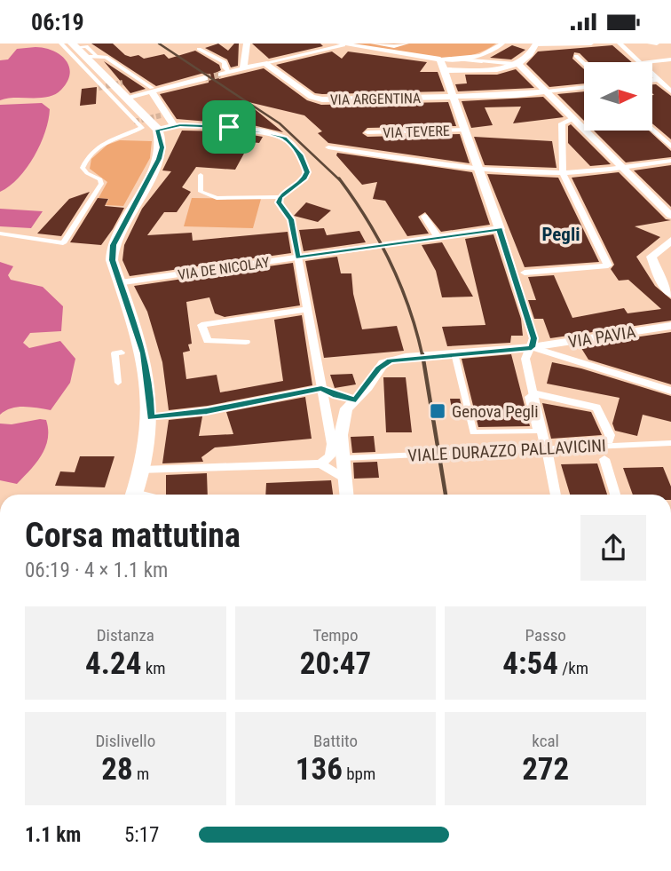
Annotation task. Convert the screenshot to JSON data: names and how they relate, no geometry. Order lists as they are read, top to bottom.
{
  "streets": {
    "street": [
      "VIA ARGENTINA",
      "VIA TEVERE",
      "VIA DE NICOLAY",
      "VIA PAVIA",
      "VIALE DURAZZO PALLAVICINI"
    ]
  },
  "districts": ["Pegli"],
  "places": {
    "transit": ["Genova Pegli"]
  },
  "north": "right",
  "page": {
    "status": "06:19",
    "heading": ["Corsa mattutina", "06:19 · 4 × 1.1 km"],
    "stats": [
      ["Distanza", "4.24 km"],
      ["Tempo", "20:47"],
      ["Passo", "4:54 /km"],
      ["Dislivello", "28 m"],
      ["Battito", "136 bpm"],
      ["kcal", "272"]
    ],
    "list": [
      {
        "name": "1.1 km",
        "note": "5:17"
      }
    ]
  }
}
